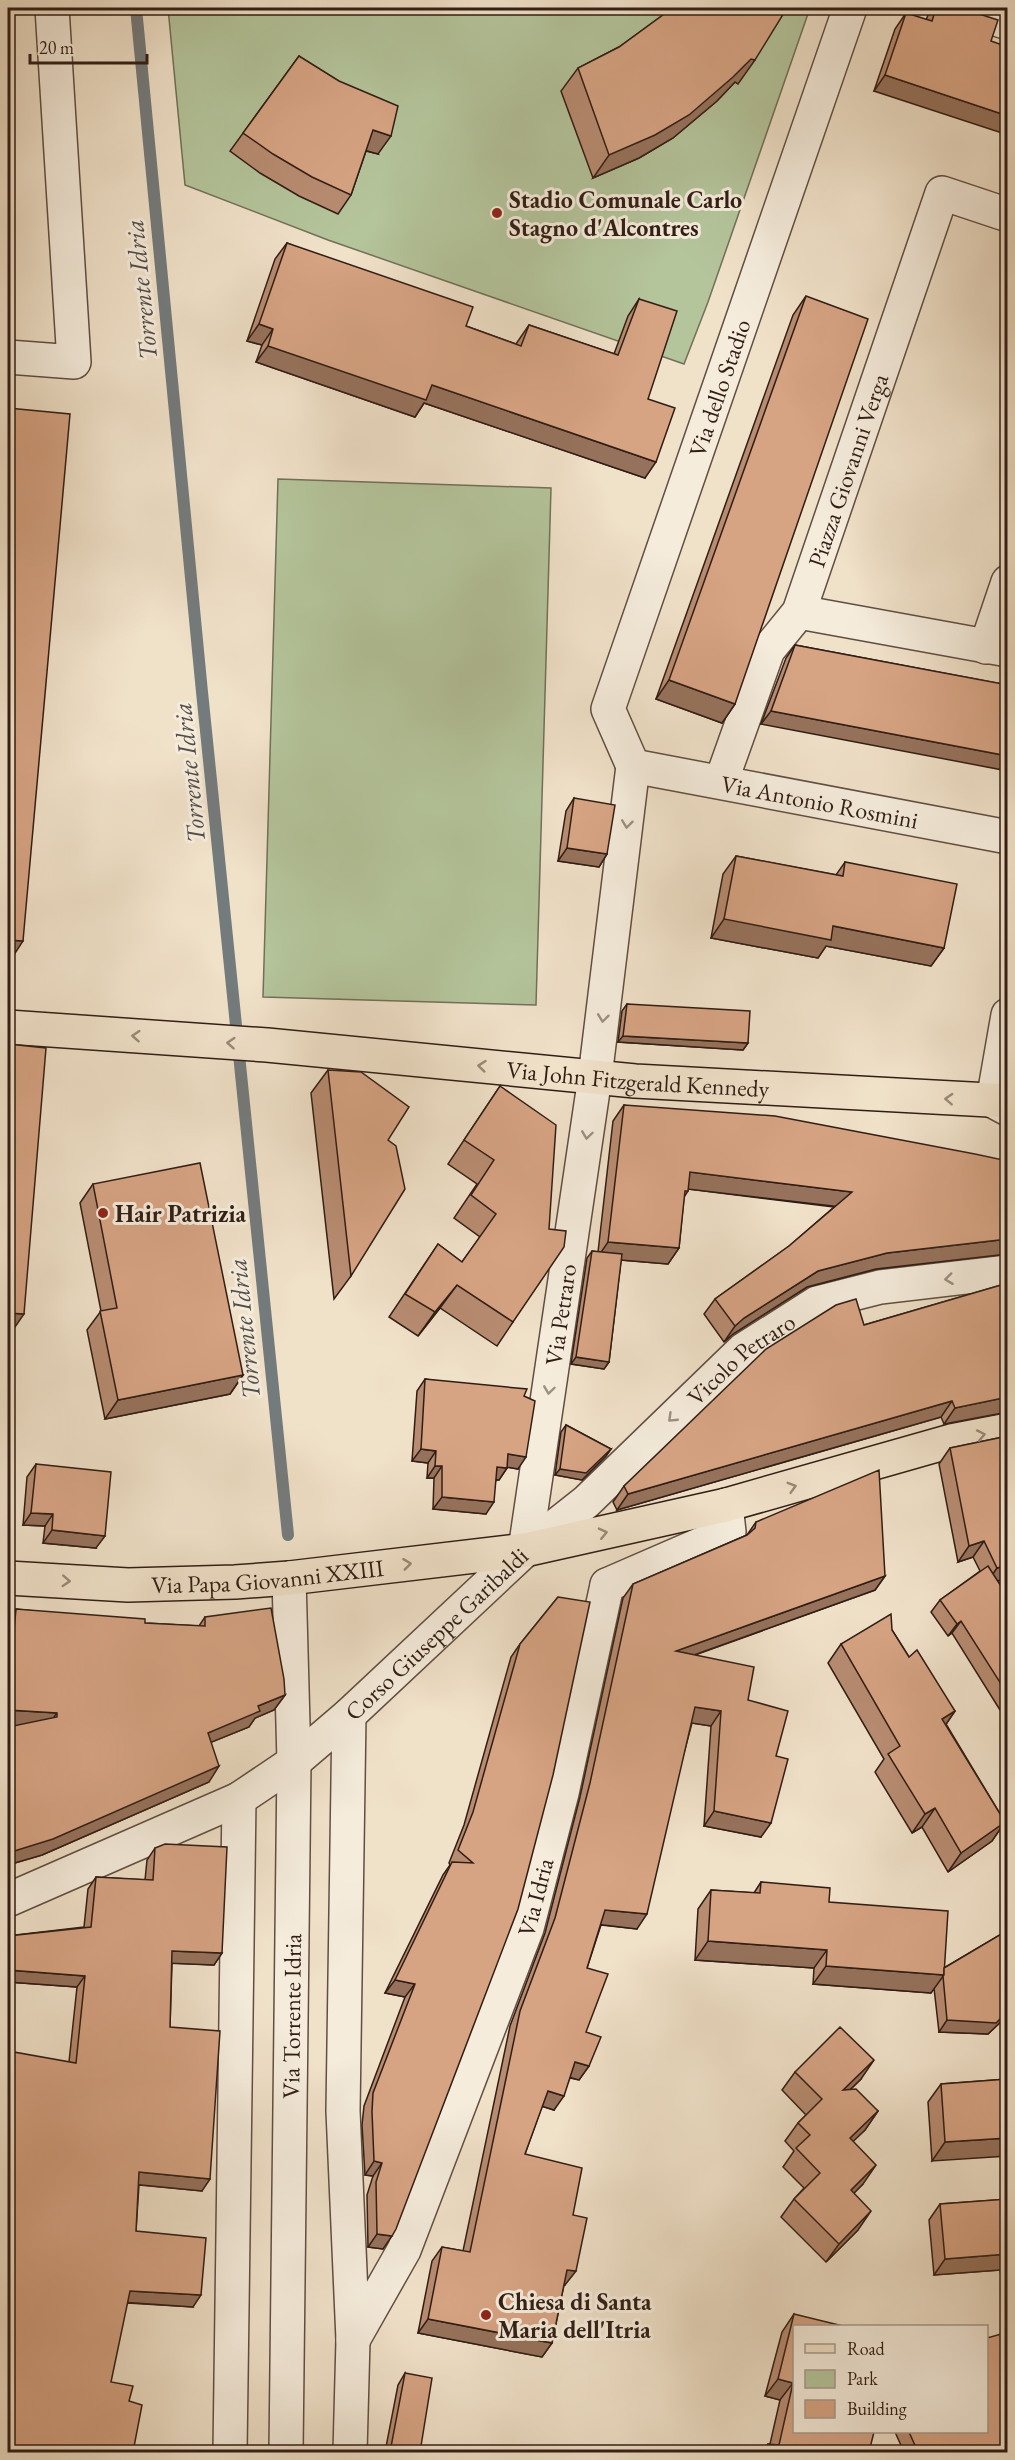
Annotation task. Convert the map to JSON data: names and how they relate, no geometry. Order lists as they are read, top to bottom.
{
  "streets": {
    "main road": ["Via John Fitzgerald Kennedy", "Via Papa Giovanni XXIII", "Corso Giuseppe Garibaldi"],
    "street": [
      "Via dello Stadio",
      "Piazza Giovanni Verga",
      "Via Antonio Rosmini",
      "Via Petraro",
      "Vicolo Petraro",
      "Via Idria",
      "Via Torrente Idria"
    ]
  },
  "crossings": [
    ["Via dello Stadio", "Via Antonio Rosmini"],
    ["Via dello Stadio", "Via Petraro"],
    ["Via Antonio Rosmini", "Via Petraro"],
    ["Via John Fitzgerald Kennedy", "Via Petraro"],
    ["Via Petraro", "Vicolo Petraro"],
    ["Via Petraro", "Via Papa Giovanni XXIII"],
    ["Via Petraro", "Corso Giuseppe Garibaldi"],
    ["Vicolo Petraro", "Via Papa Giovanni XXIII"],
    ["Vicolo Petraro", "Corso Giuseppe Garibaldi"],
    ["Via Papa Giovanni XXIII", "Corso Giuseppe Garibaldi"],
    ["Via Papa Giovanni XXIII", "Via Torrente Idria"],
    ["Corso Giuseppe Garibaldi", "Via Idria"],
    ["Corso Giuseppe Garibaldi", "Via Torrente Idria"]
  ],
  "one_way": [
    "Via John Fitzgerald Kennedy",
    "Via Petraro",
    "Vicolo Petraro",
    "Via Papa Giovanni XXIII",
    "Corso Giuseppe Garibaldi"
  ],
  "water": ["Torrente Idria"],
  "places": ["Stadio Comunale Carlo Stagno d'Alcontres", "Hair Patrizia", "Chiesa di Santa Maria dell'Itria"],
  "legend": ["Road", "Park", "Building"],
  "scale_bar": "20 m"
}
